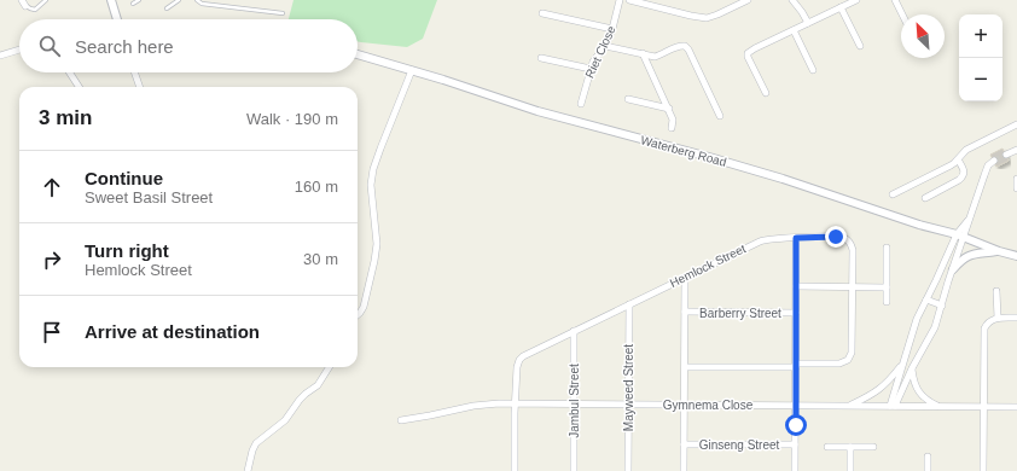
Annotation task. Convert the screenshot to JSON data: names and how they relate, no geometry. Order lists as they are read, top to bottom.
{
  "streets": {
    "street": [
      "Riet Close",
      "Waterberg Road",
      "Hemlock Street",
      "Barberry Street",
      "Mayweed Street",
      "Jambul Street",
      "Gymnema Close",
      "Ginseng Street"
    ]
  },
  "crossings": [
    ["Hemlock Street", "Mayweed Street"],
    ["Hemlock Street", "Jambul Street"],
    ["Hemlock Street", "Gymnema Close"],
    ["Mayweed Street", "Gymnema Close"],
    ["Jambul Street", "Gymnema Close"]
  ],
  "north": "top left",
  "page": {
    "map_buttons": ["+", "−"],
    "search": "Search here",
    "heading": ["3 min", "Walk · 190 m"],
    "list": [
      ["Continue", "Sweet Basil Street", "160 m"],
      ["Turn right", "Hemlock Street", "30 m"],
      "Arrive at destination"
    ]
  }
}
